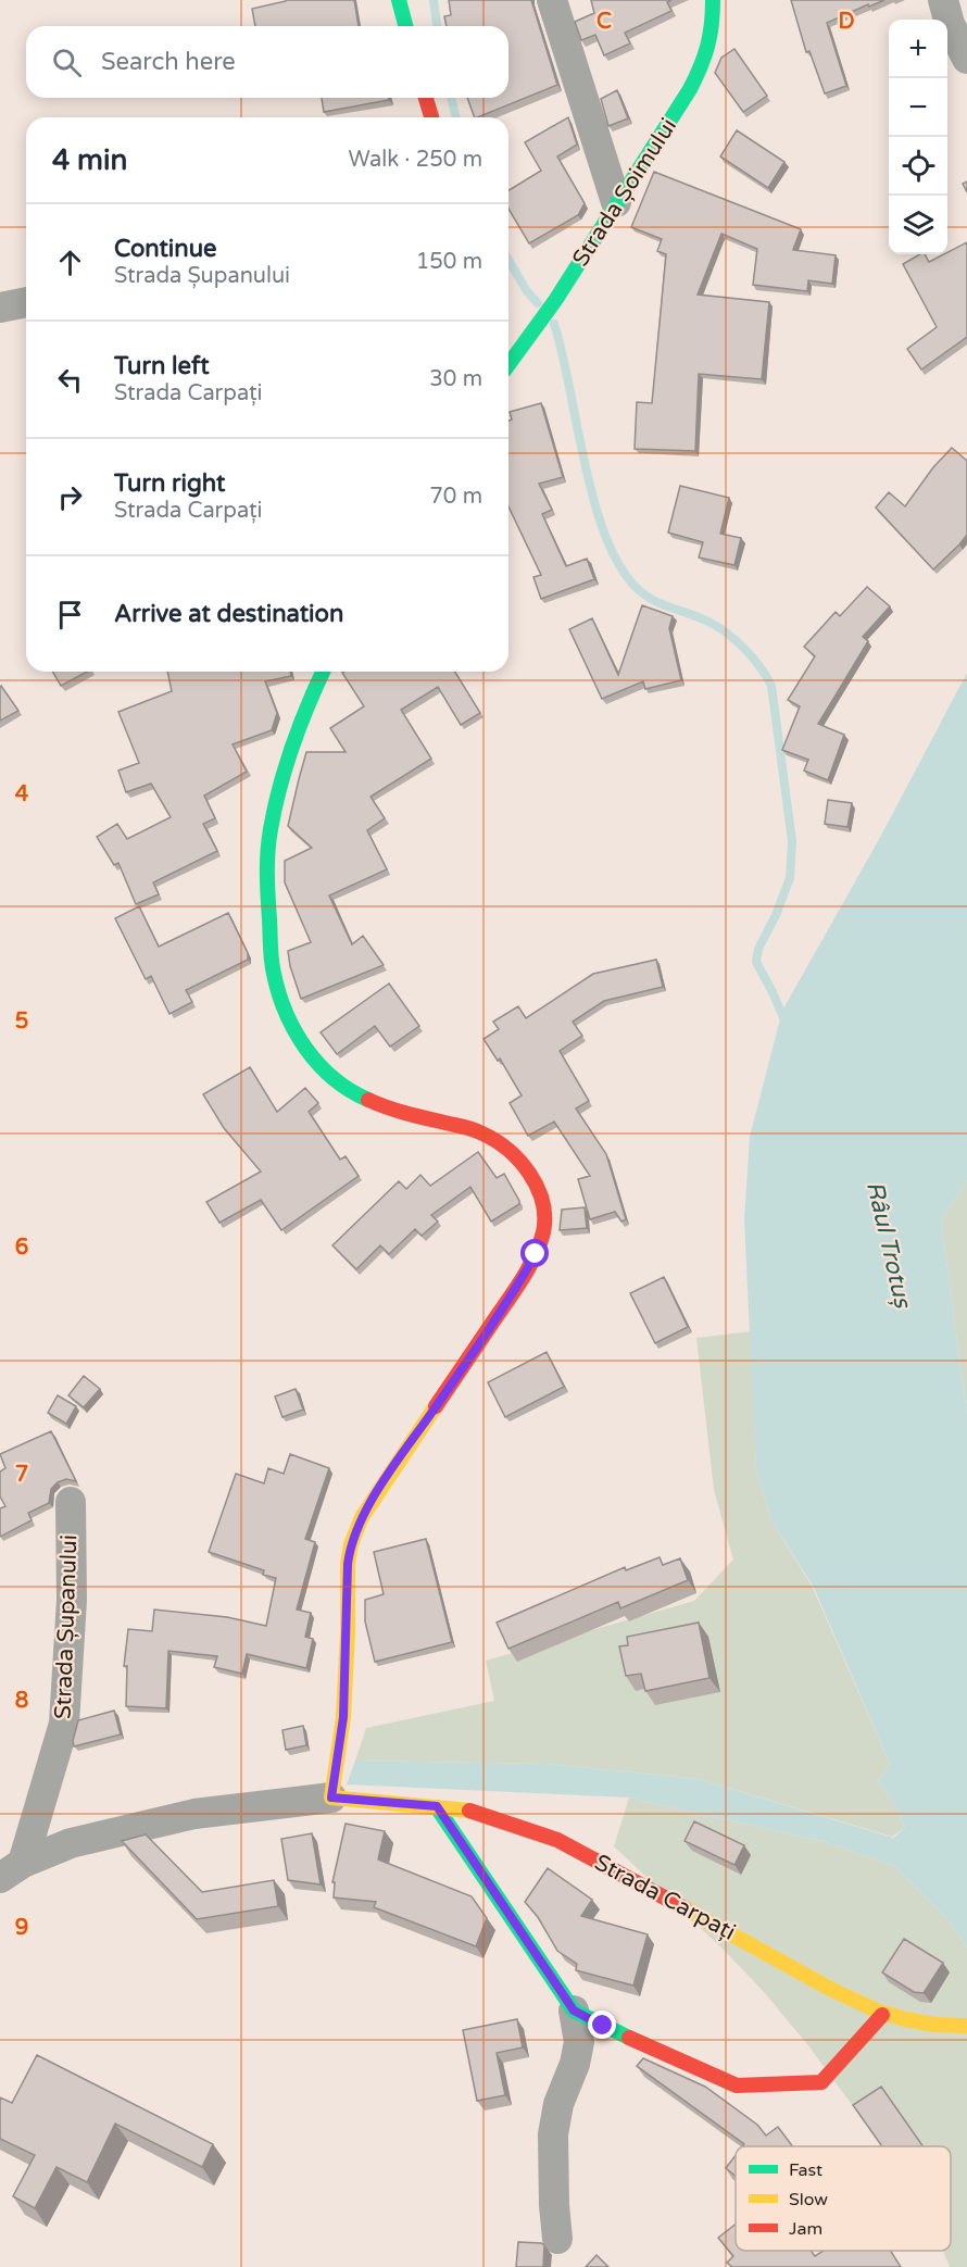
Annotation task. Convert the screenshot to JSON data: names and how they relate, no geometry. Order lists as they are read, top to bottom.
{
  "streets": {
    "street": ["Strada Șoimului", "Strada Șupanului", "Strada Carpați"]
  },
  "crossings": [
    ["Strada Șupanului", "Strada Carpați"]
  ],
  "water": ["Râul Trotuș"],
  "legend": ["Fast", "Slow", "Jam"],
  "page": {
    "map_buttons": ["+", "−"],
    "search": "Search here",
    "heading": ["4 min", "Walk · 250 m"],
    "list": [
      ["Continue", "Strada Șupanului", "150 m"],
      ["Turn left", "Strada Carpați", "30 m"],
      ["Turn right", "Strada Carpați", "70 m"],
      "Arrive at destination"
    ]
  },
  "grid": {
    "columns": ["C", "D"],
    "rows": [
      "4",
      "5",
      "6",
      "7",
      "8",
      "9"
    ]
  }
}
